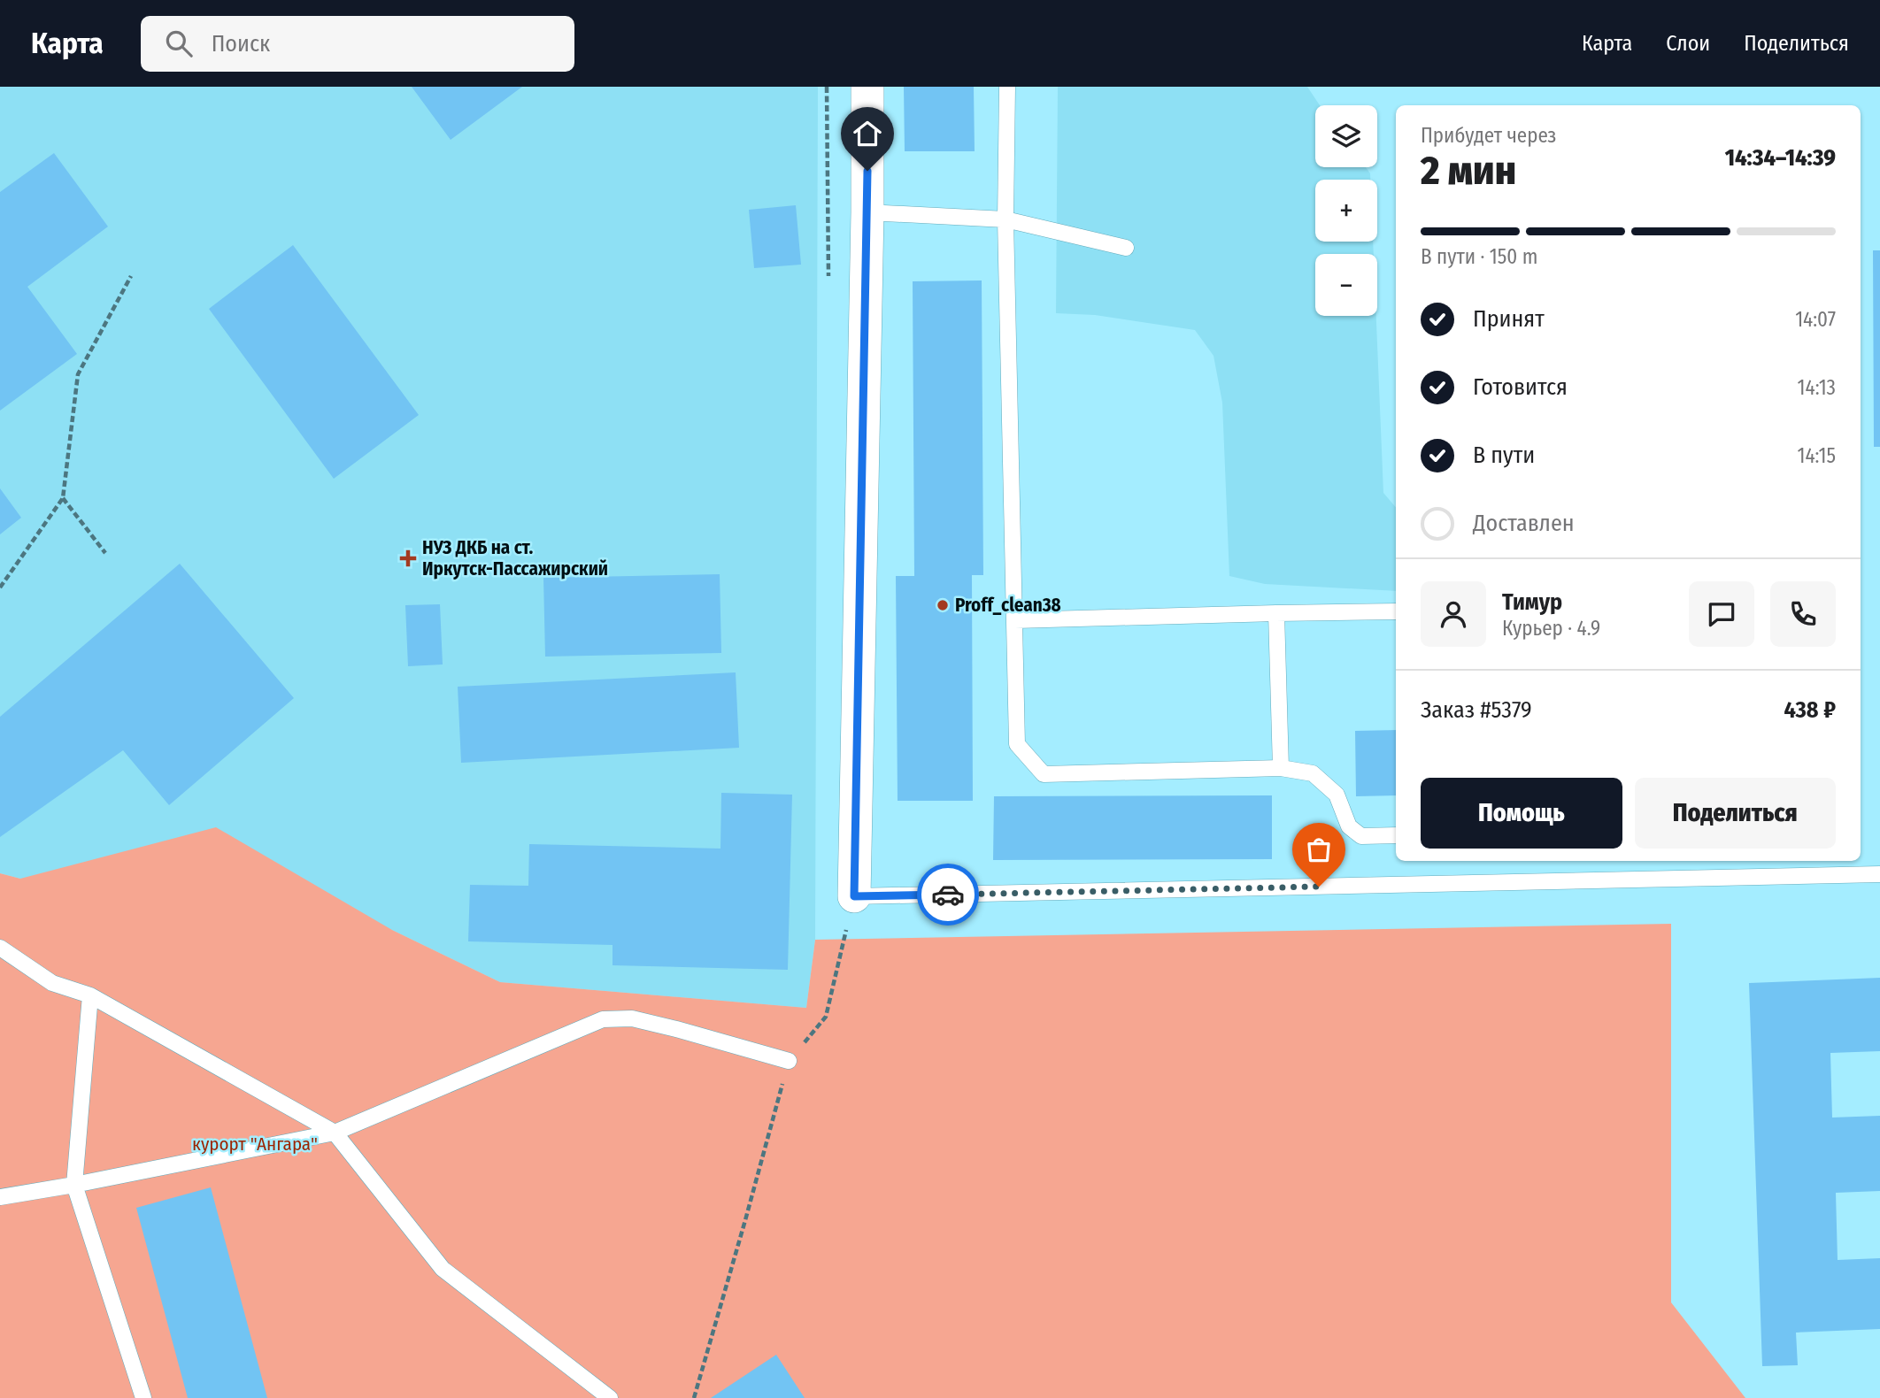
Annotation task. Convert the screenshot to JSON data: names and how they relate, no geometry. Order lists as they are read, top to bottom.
{
  "parks": ["курорт \"Ангара\""],
  "places": {
    "health": ["НУЗ ДКБ на ст. Иркутск-Пассажирский"],
    "other": ["Proff_clean38"]
  },
  "page": {
    "header": "Карта",
    "search": "Поиск",
    "nav": ["Карта", "Слои", "Поделиться"],
    "map_buttons": ["+", "−"],
    "heading": ["2 мин", "Прибудет через", "14:34–14:39"],
    "panel": [
      "Тимур",
      "Курьер · 4.9",
      "Заказ #5379",
      "438 ₽"
    ],
    "bar": "В пути · 150 m",
    "list": [
      ["Принят", "14:07"],
      ["Готовится", "14:13"],
      ["В пути", "14:15"],
      "Доставлен"
    ],
    "buttons": ["Помощь", "Поделиться"]
  }
}
